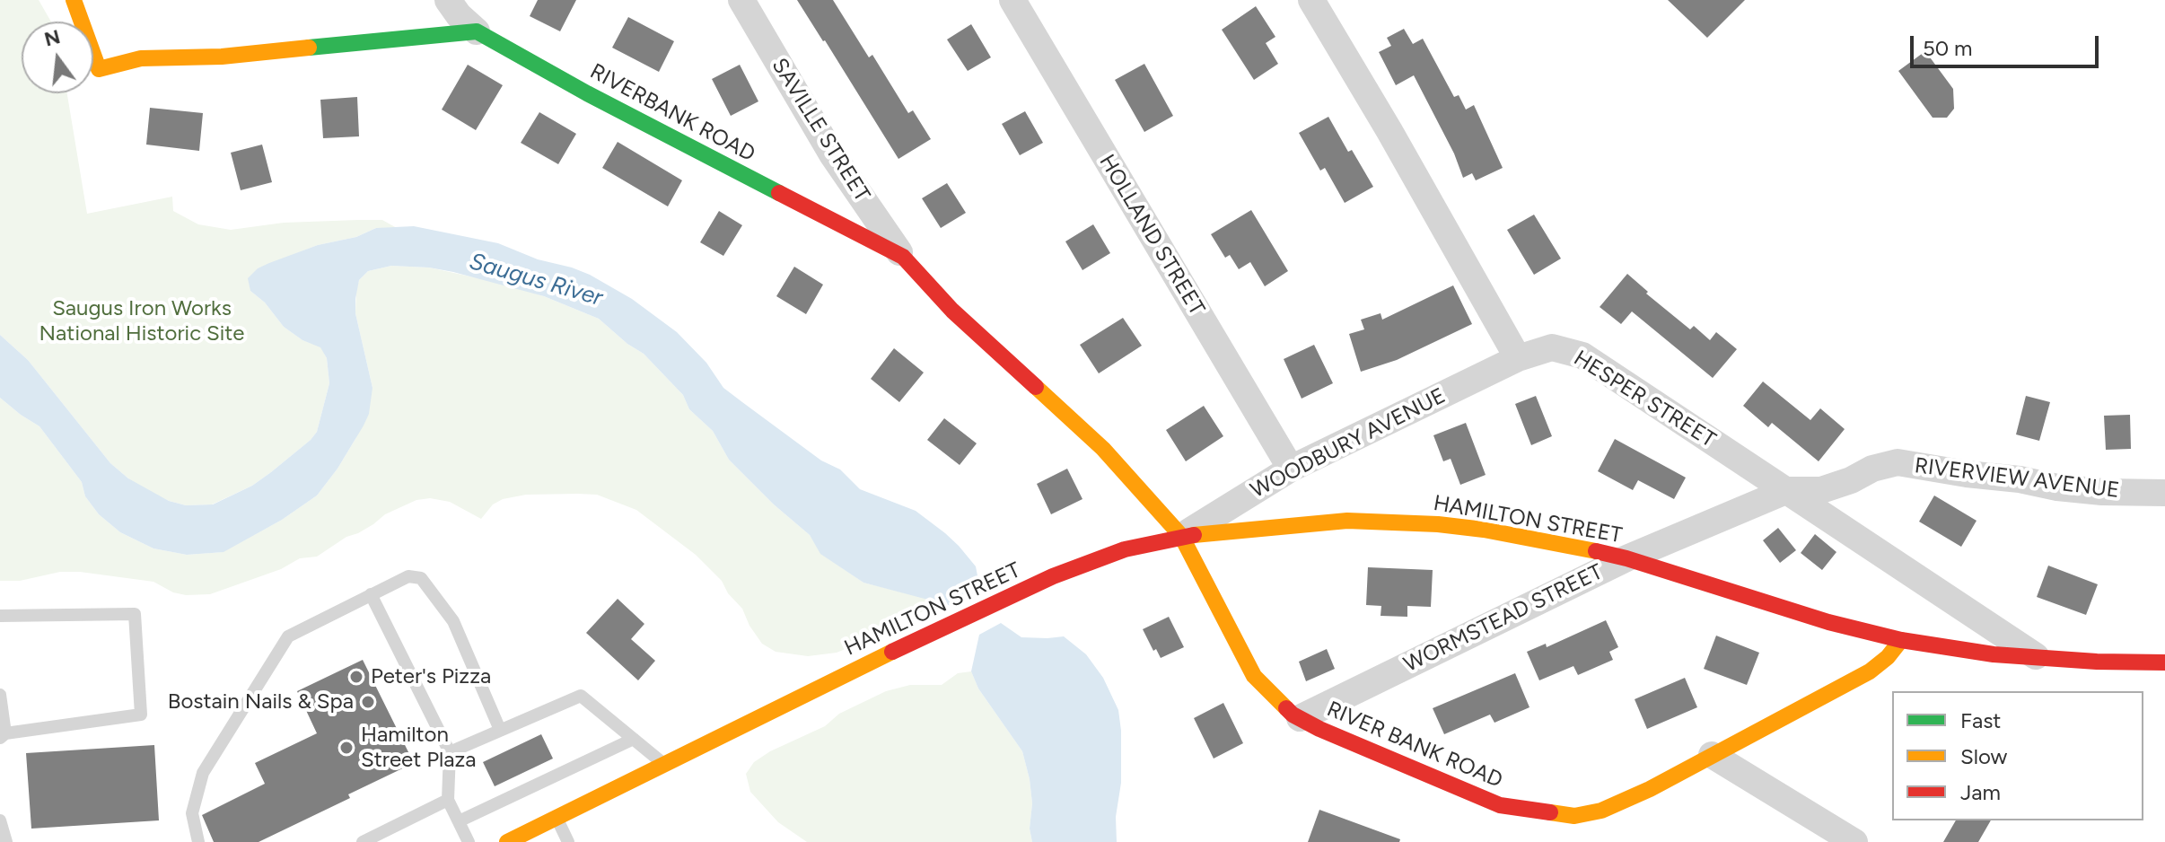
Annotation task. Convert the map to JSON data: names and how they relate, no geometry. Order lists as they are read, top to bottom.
{
  "streets": {
    "street": [
      "RIVERBANK ROAD",
      "SAVILLE STREET",
      "HOLLAND STREET",
      "HESPER STREET",
      "WOODBURY AVENUE",
      "RIVERVIEW AVENUE",
      "HAMILTON STREET",
      "WORMSTEAD STREET",
      "RIVER BANK ROAD"
    ]
  },
  "crossings": [
    ["RIVERBANK ROAD", "SAVILLE STREET"],
    ["RIVERBANK ROAD", "WOODBURY AVENUE"],
    ["RIVERBANK ROAD", "HAMILTON STREET"],
    ["RIVERBANK ROAD", "RIVER BANK ROAD"],
    ["HOLLAND STREET", "WOODBURY AVENUE"],
    ["HESPER STREET", "WOODBURY AVENUE"],
    ["HESPER STREET", "RIVERVIEW AVENUE"],
    ["HESPER STREET", "HAMILTON STREET"],
    ["HESPER STREET", "WORMSTEAD STREET"],
    ["WOODBURY AVENUE", "HAMILTON STREET"],
    ["WOODBURY AVENUE", "RIVER BANK ROAD"],
    ["RIVERVIEW AVENUE", "WORMSTEAD STREET"],
    ["HAMILTON STREET", "WORMSTEAD STREET"],
    ["HAMILTON STREET", "RIVER BANK ROAD"],
    ["WORMSTEAD STREET", "RIVER BANK ROAD"]
  ],
  "water": ["Saugus River"],
  "parks": ["Saugus Iron Works National Historic Site"],
  "places": ["Peter's Pizza", "Bostain Nails & Spa", "Hamilton Street Plaza"],
  "legend": ["Fast", "Slow", "Jam"],
  "scale_bar": "50 m",
  "north": "top"
}
